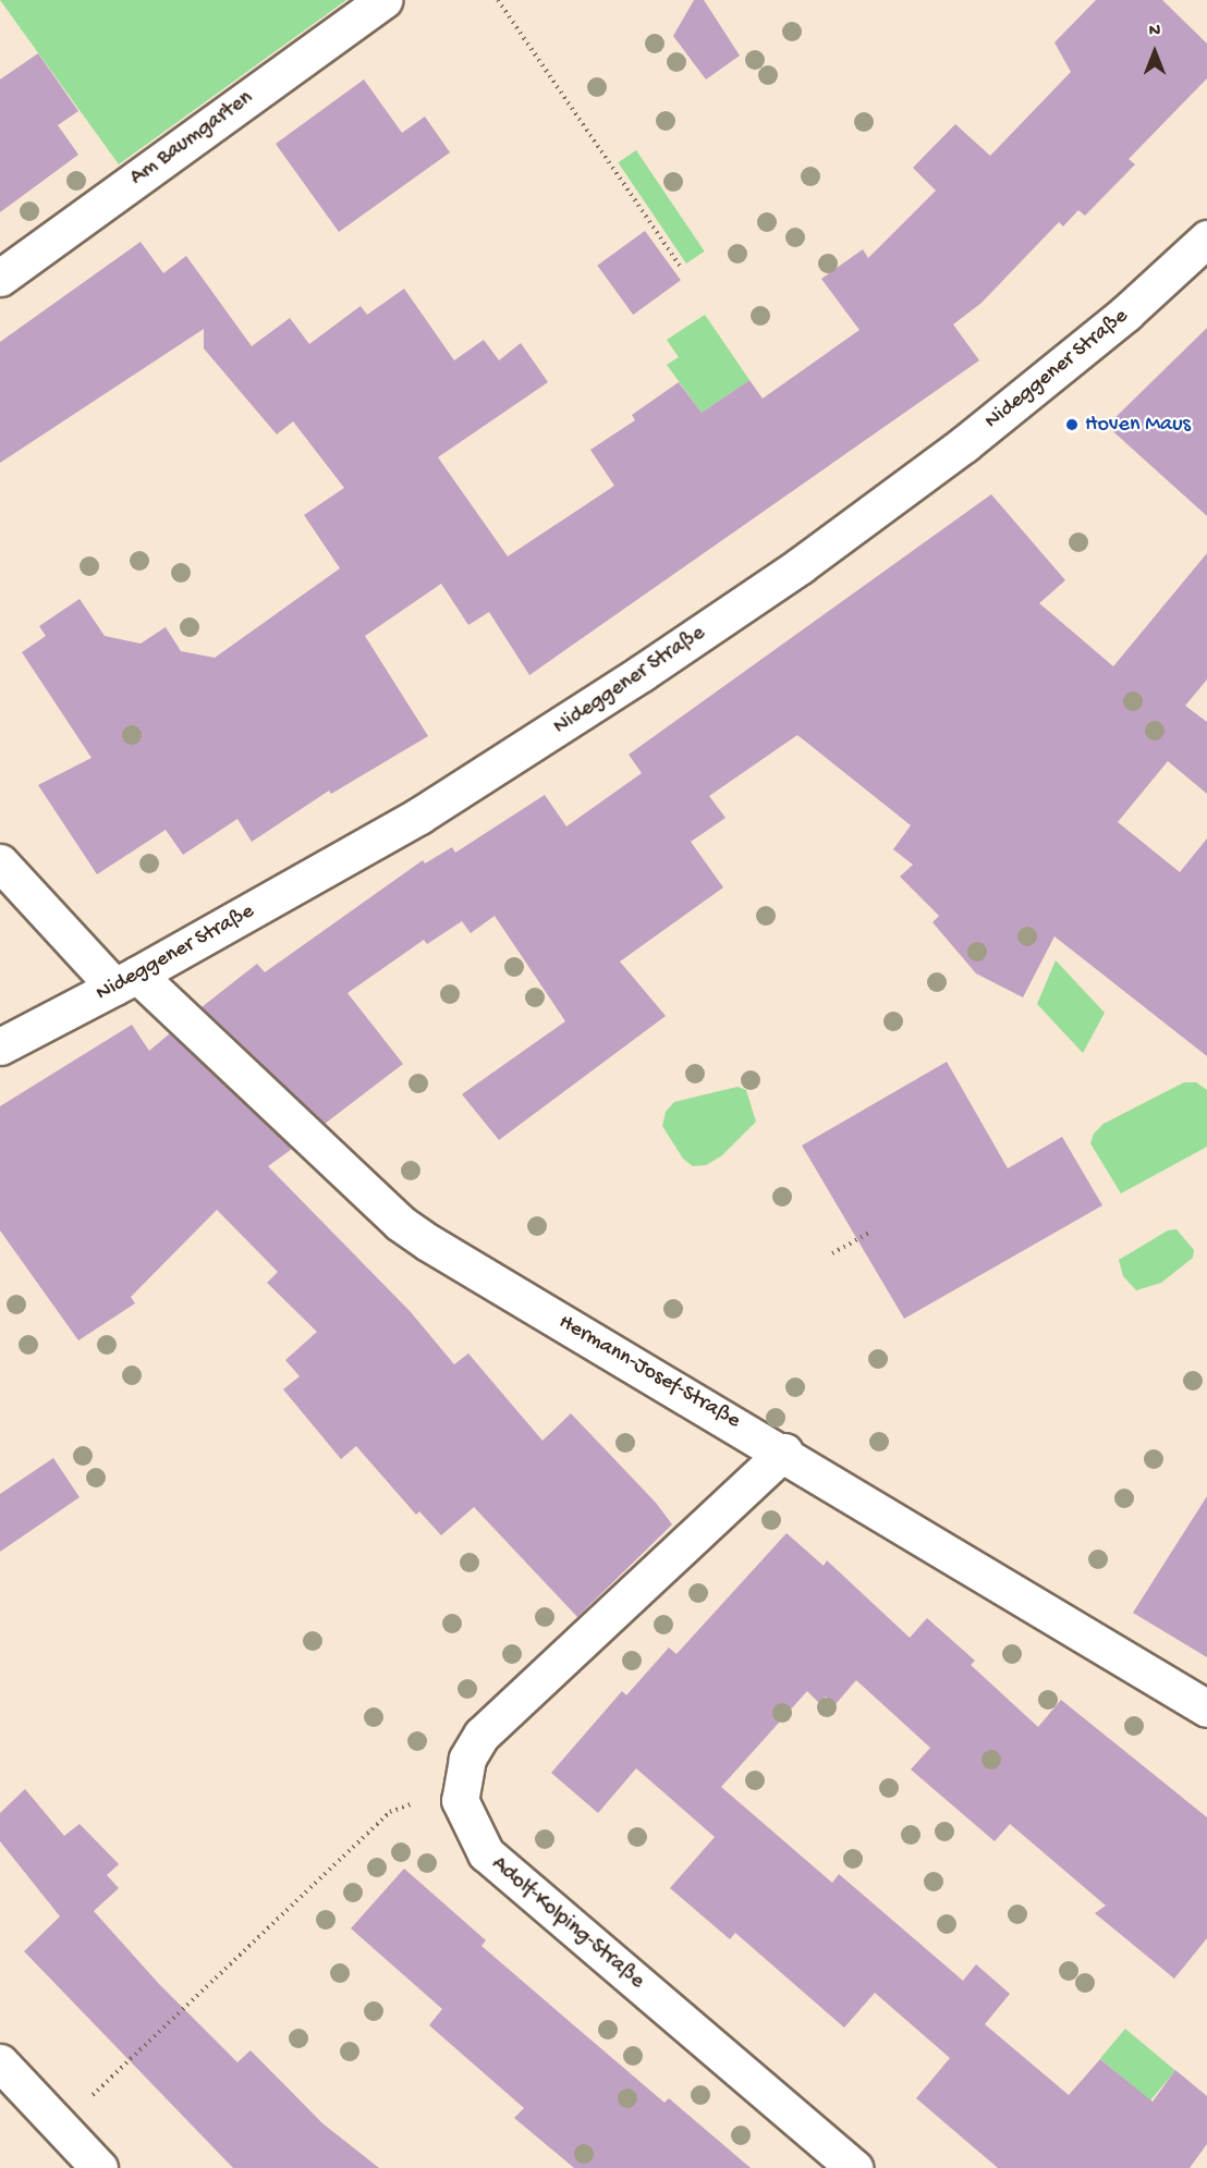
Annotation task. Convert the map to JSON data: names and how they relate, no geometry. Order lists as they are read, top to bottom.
{
  "streets": {
    "street": [
      "Am Baumgarten",
      "Nideggener Straße",
      "Hermann-Josef-Straße",
      "Adolf-Kolping-Straße"
    ]
  },
  "crossings": [
    ["Nideggener Straße", "Hermann-Josef-Straße"],
    ["Hermann-Josef-Straße", "Adolf-Kolping-Straße"]
  ],
  "places": ["Hoven Maus"],
  "north": "top"
}
